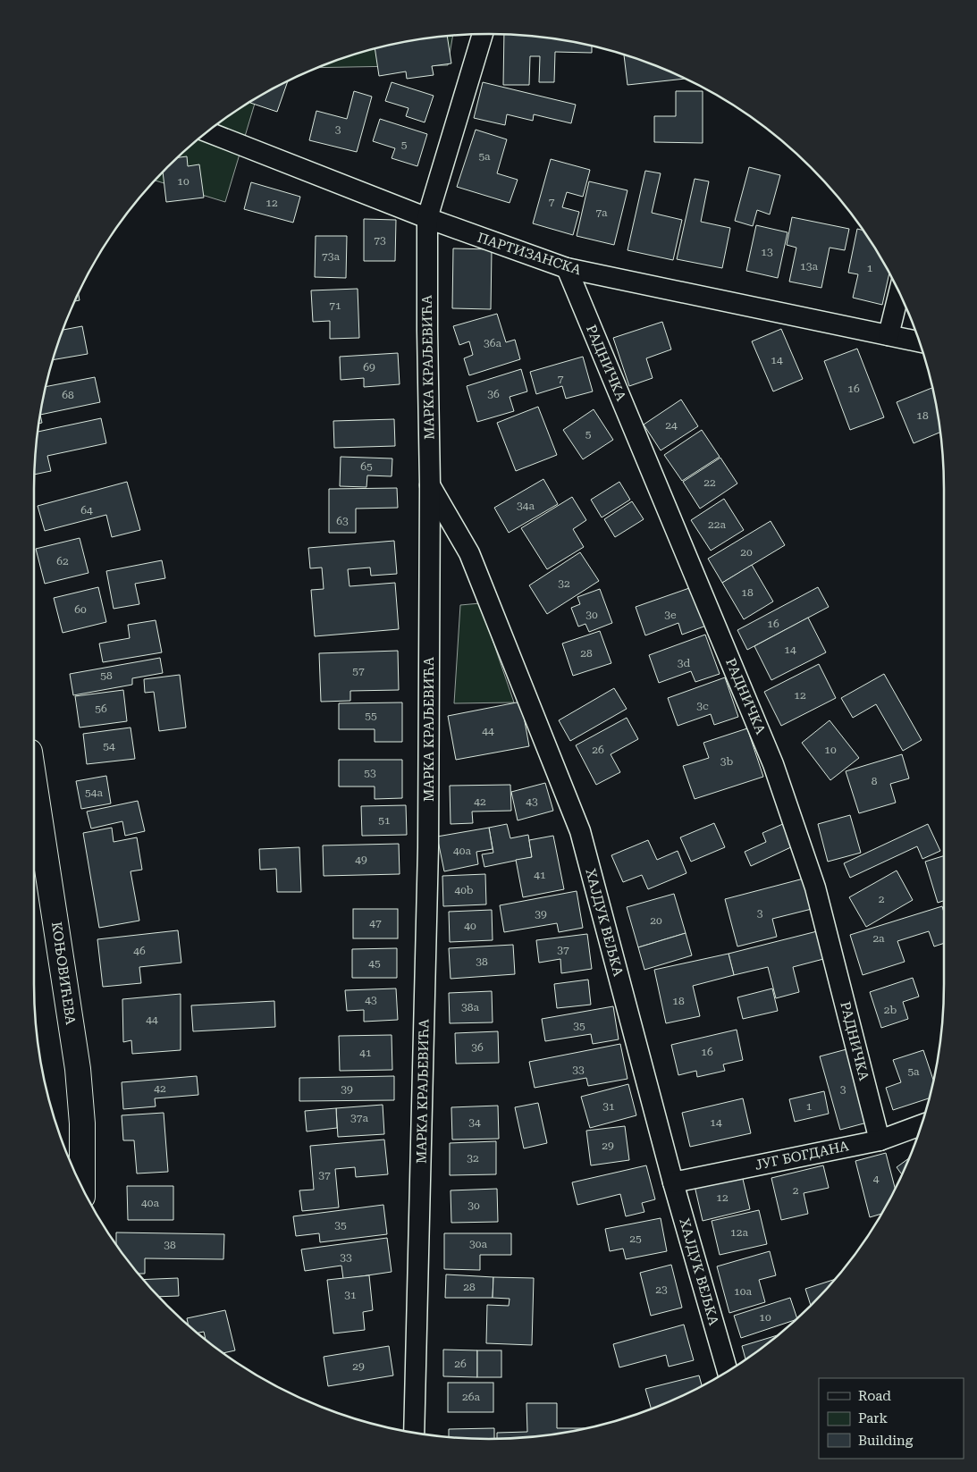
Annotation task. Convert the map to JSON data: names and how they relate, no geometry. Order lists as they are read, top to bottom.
{
  "streets": {
    "main road": ["КОЊОВИЋЕВА"],
    "street": [
      "ПАРТИЗАНСКА",
      "РАДНИЧКА",
      "МАРКА КРАЉЕВИЋА",
      "ХАЈДУК ВЕЉКА",
      "ЈУГ БОГДАНА"
    ]
  },
  "crossings": [
    ["ПАРТИЗАНСКА", "РАДНИЧКА"],
    ["ПАРТИЗАНСКА", "МАРКА КРАЉЕВИЋА"],
    ["РАДНИЧКА", "ЈУГ БОГДАНА"],
    ["МАРКА КРАЉЕВИЋА", "ХАЈДУК ВЕЉКА"],
    ["ХАЈДУК ВЕЉКА", "ЈУГ БОГДАНА"]
  ],
  "house_numbers": [
    "3",
    "5",
    "5a",
    "10",
    "7",
    "12",
    "7a",
    "73",
    "13",
    "73a",
    "13a",
    "1",
    "71",
    "36a",
    "14",
    "69",
    "7",
    "16",
    "36",
    "68",
    "18",
    "24",
    "5",
    "65",
    "22",
    "34a",
    "64",
    "63",
    "22a",
    "20",
    "62",
    "32",
    "18",
    "60",
    "30",
    "3e",
    "16",
    "14",
    "28",
    "3d",
    "57",
    "58",
    "12",
    "3c",
    "56",
    "55",
    "44",
    "54",
    "26",
    "10",
    "3b",
    "53",
    "8",
    "54a",
    "42",
    "43",
    "51",
    "40a",
    "49",
    "41",
    "40b",
    "2",
    "3",
    "39",
    "20",
    "47",
    "40",
    "2a",
    "37",
    "46",
    "38",
    "45",
    "43",
    "18",
    "38a",
    "2b",
    "44",
    "35",
    "36",
    "16",
    "41",
    "33",
    "5a",
    "42",
    "39",
    "3",
    "31",
    "1",
    "37a",
    "34",
    "14",
    "29",
    "32",
    "37",
    "4",
    "2",
    "12",
    "40a",
    "30",
    "35",
    "12a",
    "25",
    "30a",
    "38",
    "33",
    "28",
    "23",
    "10a",
    "31",
    "10",
    "26",
    "29",
    "26a"
  ],
  "legend": ["Road", "Park", "Building"]
}
